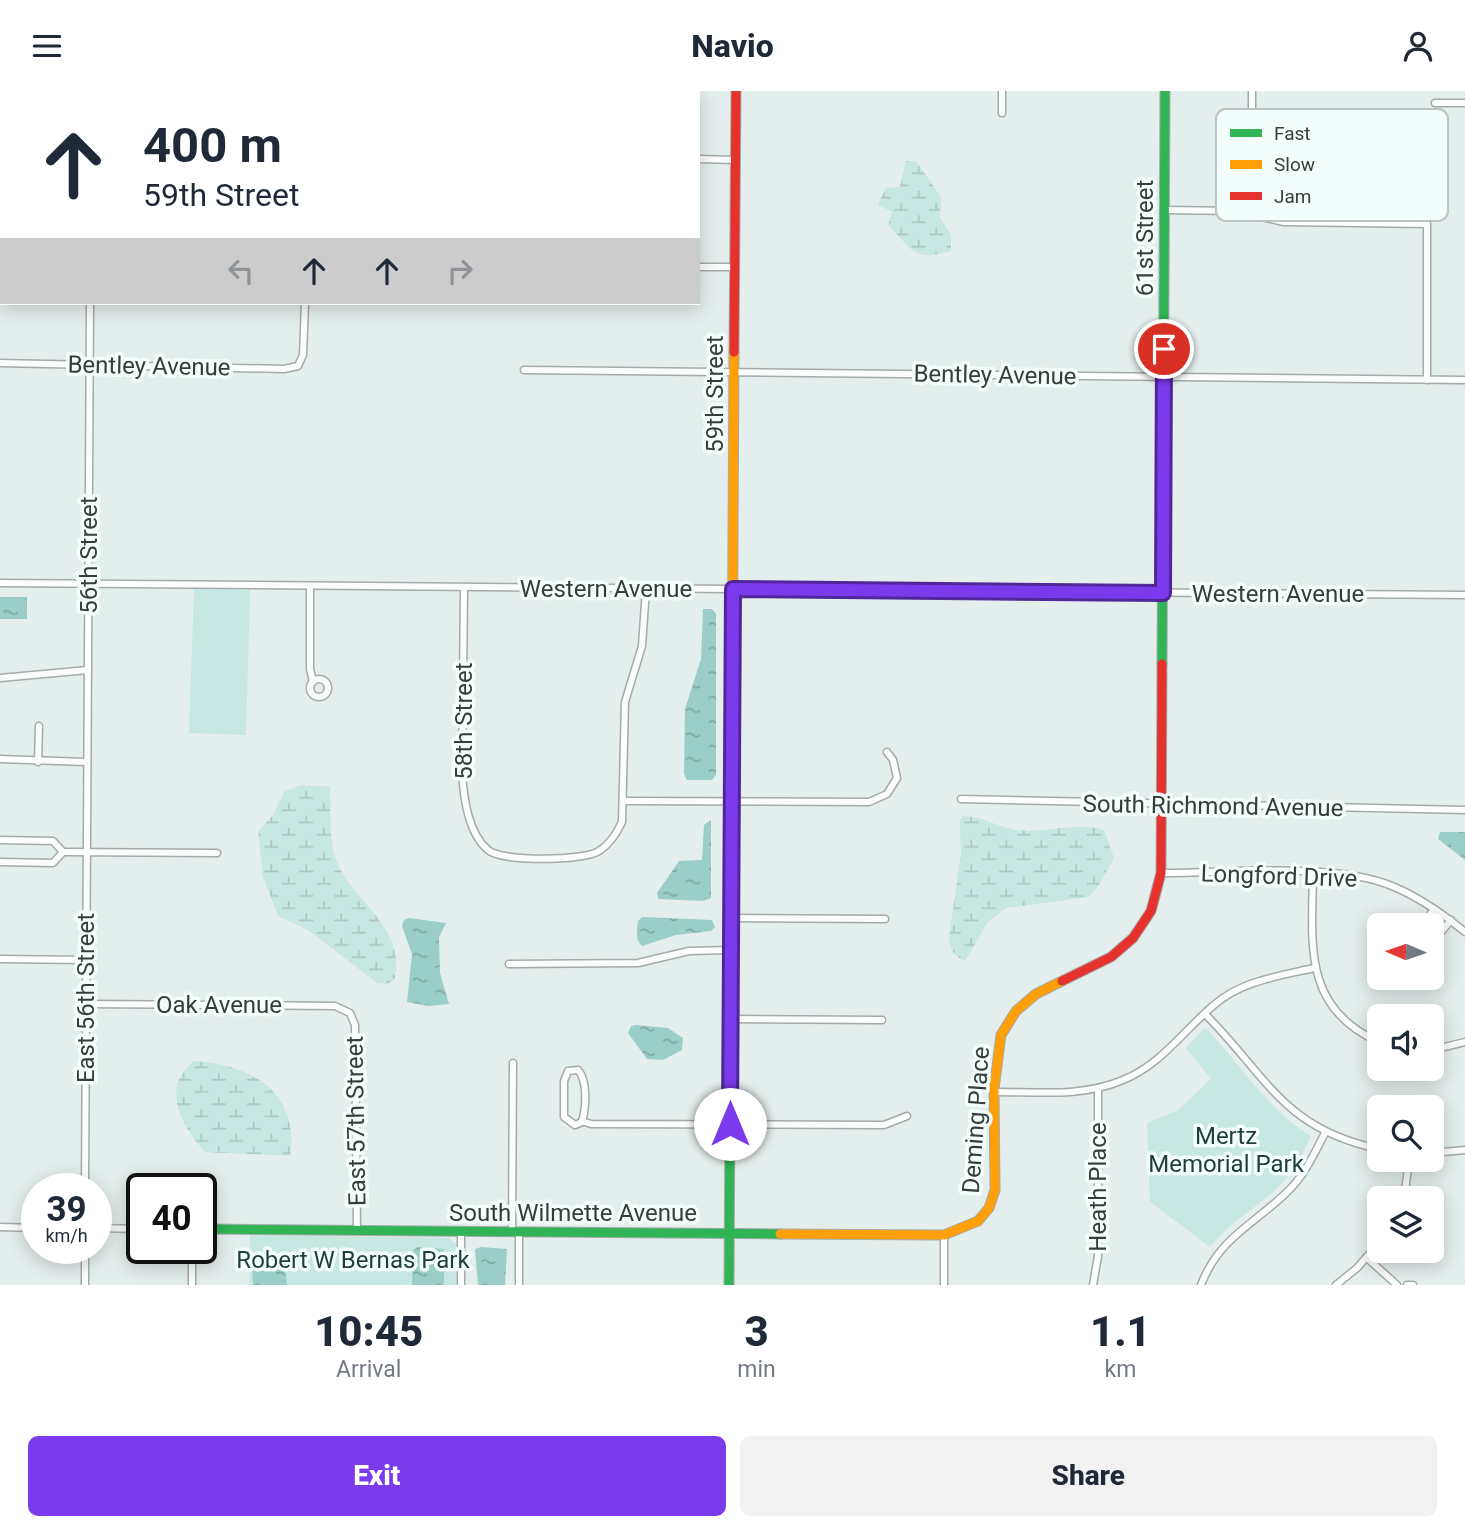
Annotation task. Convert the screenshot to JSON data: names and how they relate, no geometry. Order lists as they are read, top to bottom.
{
  "streets": {
    "street": [
      "61st Street",
      "Bentley Avenue",
      "59th Street",
      "56th Street",
      "Western Avenue",
      "58th Street",
      "South Richmond Avenue",
      "Longford Drive",
      "East 56th Street",
      "Oak Avenue",
      "Deming Place",
      "East 57th Street",
      "Heath Place",
      "South Wilmette Avenue"
    ]
  },
  "crossings": [
    ["61st Street", "Bentley Avenue"],
    ["61st Street", "Western Avenue"],
    ["61st Street", "South Richmond Avenue"],
    ["61st Street", "Deming Place"],
    ["Bentley Avenue", "59th Street"],
    ["Bentley Avenue", "56th Street"],
    ["59th Street", "Western Avenue"],
    ["59th Street", "South Wilmette Avenue"],
    ["56th Street", "Western Avenue"],
    ["56th Street", "East 56th Street"],
    ["Western Avenue", "58th Street"],
    ["South Richmond Avenue", "Deming Place"],
    ["Longford Drive", "Deming Place"],
    ["East 56th Street", "Oak Avenue"],
    ["Oak Avenue", "East 57th Street"],
    ["Deming Place", "South Wilmette Avenue"],
    ["East 57th Street", "South Wilmette Avenue"]
  ],
  "parks": ["Mertz Memorial Park", "Robert W Bernas Park"],
  "legend": ["Fast", "Slow", "Jam"],
  "north": "left",
  "page": {
    "header": "Navio",
    "turn": ["400 m", "59th Street"],
    "speed": "39 km/h",
    "limit": "40",
    "eta": [
      "10:45",
      "Arrival",
      "3",
      "min",
      "1.1",
      "km"
    ],
    "buttons": ["Exit", "Share"]
  }
}
